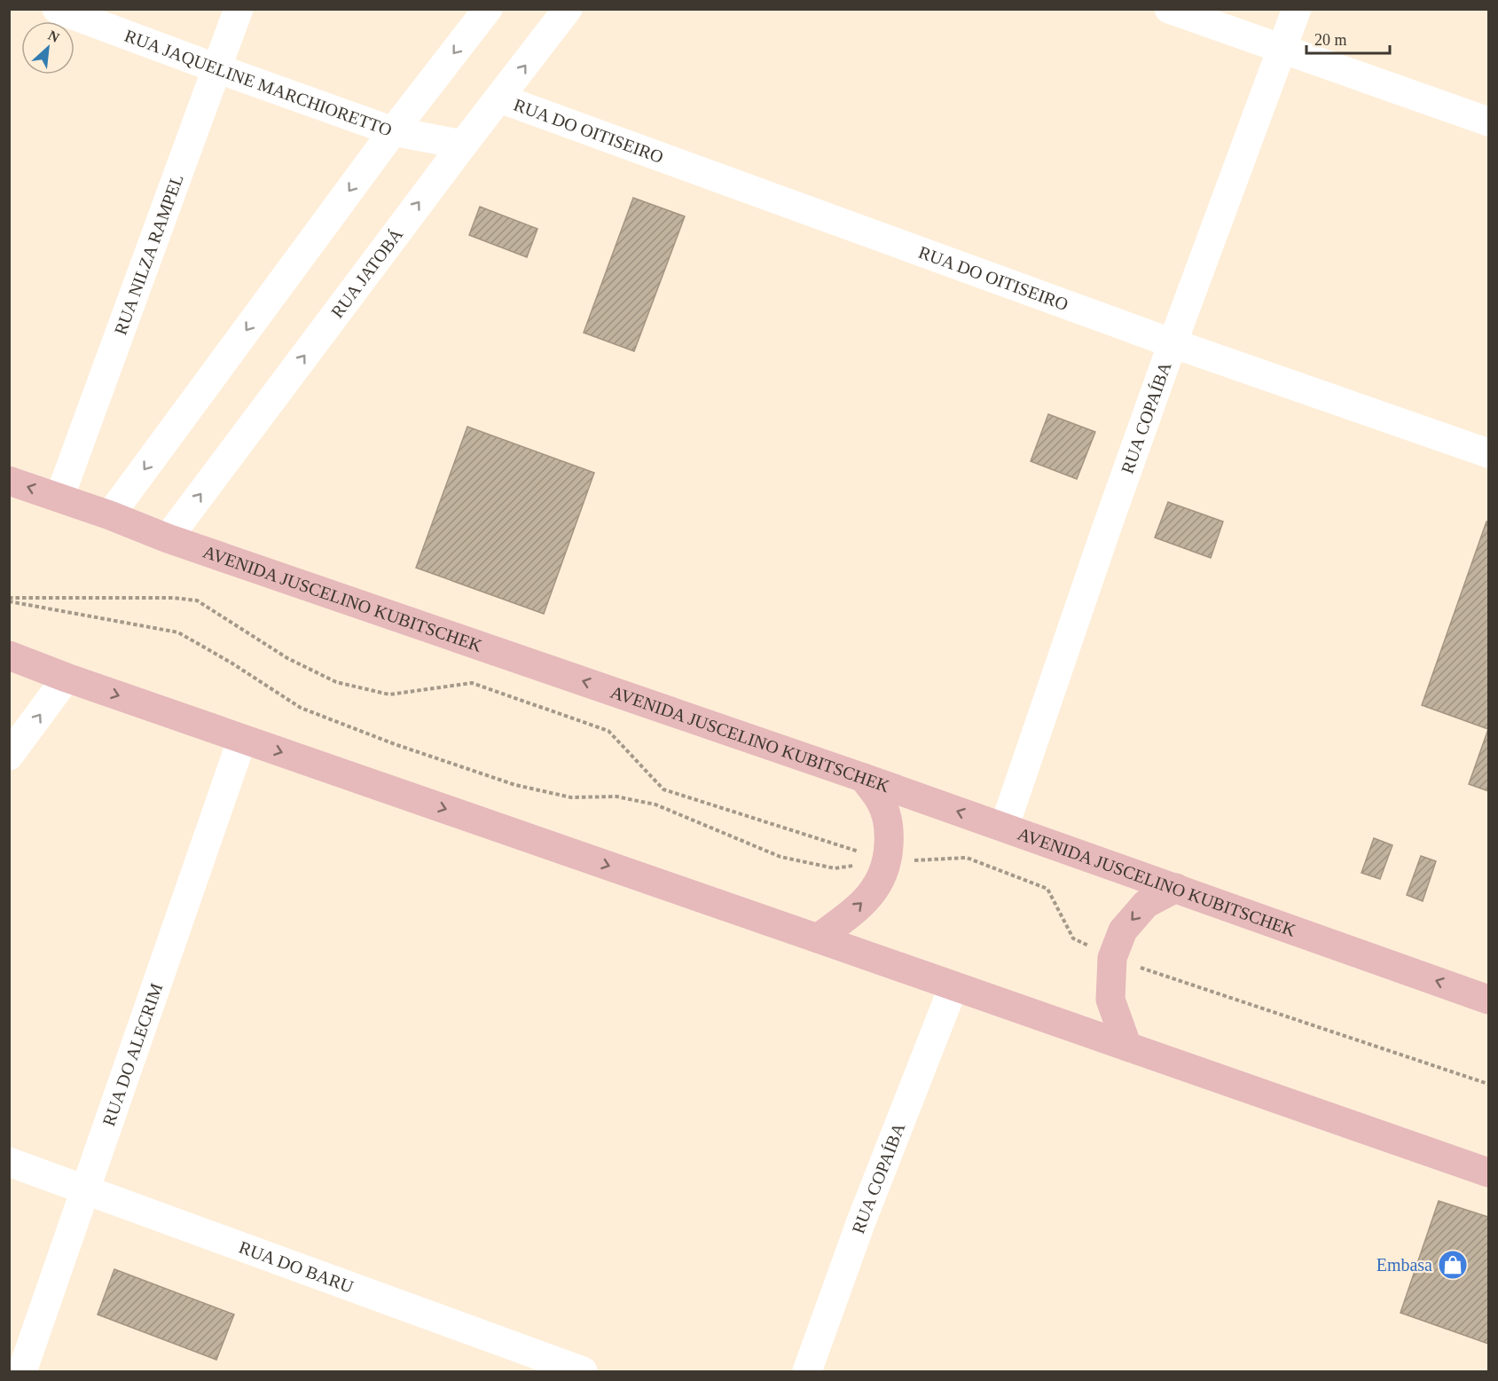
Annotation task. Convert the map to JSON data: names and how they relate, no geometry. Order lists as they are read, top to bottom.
{
  "streets": {
    "main road": ["AVENIDA JUSCELINO KUBITSCHEK"],
    "street": [
      "RUA JAQUELINE MARCHIORETTO",
      "RUA DO OITISEIRO",
      "RUA NILZA RAMPEL",
      "RUA JATOBÁ",
      "RUA COPAÍBA",
      "RUA DO ALECRIM",
      "RUA DO BARU"
    ]
  },
  "crossings": [
    ["RUA JAQUELINE MARCHIORETTO", "RUA NILZA RAMPEL"],
    ["RUA JAQUELINE MARCHIORETTO", "RUA JATOBÁ"],
    ["RUA DO OITISEIRO", "RUA JATOBÁ"],
    ["RUA DO OITISEIRO", "RUA COPAÍBA"],
    ["RUA NILZA RAMPEL", "AVENIDA JUSCELINO KUBITSCHEK"],
    ["RUA JATOBÁ", "AVENIDA JUSCELINO KUBITSCHEK"],
    ["RUA COPAÍBA", "AVENIDA JUSCELINO KUBITSCHEK"],
    ["RUA DO ALECRIM", "RUA DO BARU"]
  ],
  "places": {
    "shop": ["Embasa"]
  },
  "scale_bar": "20 m",
  "north": "top right"
}
